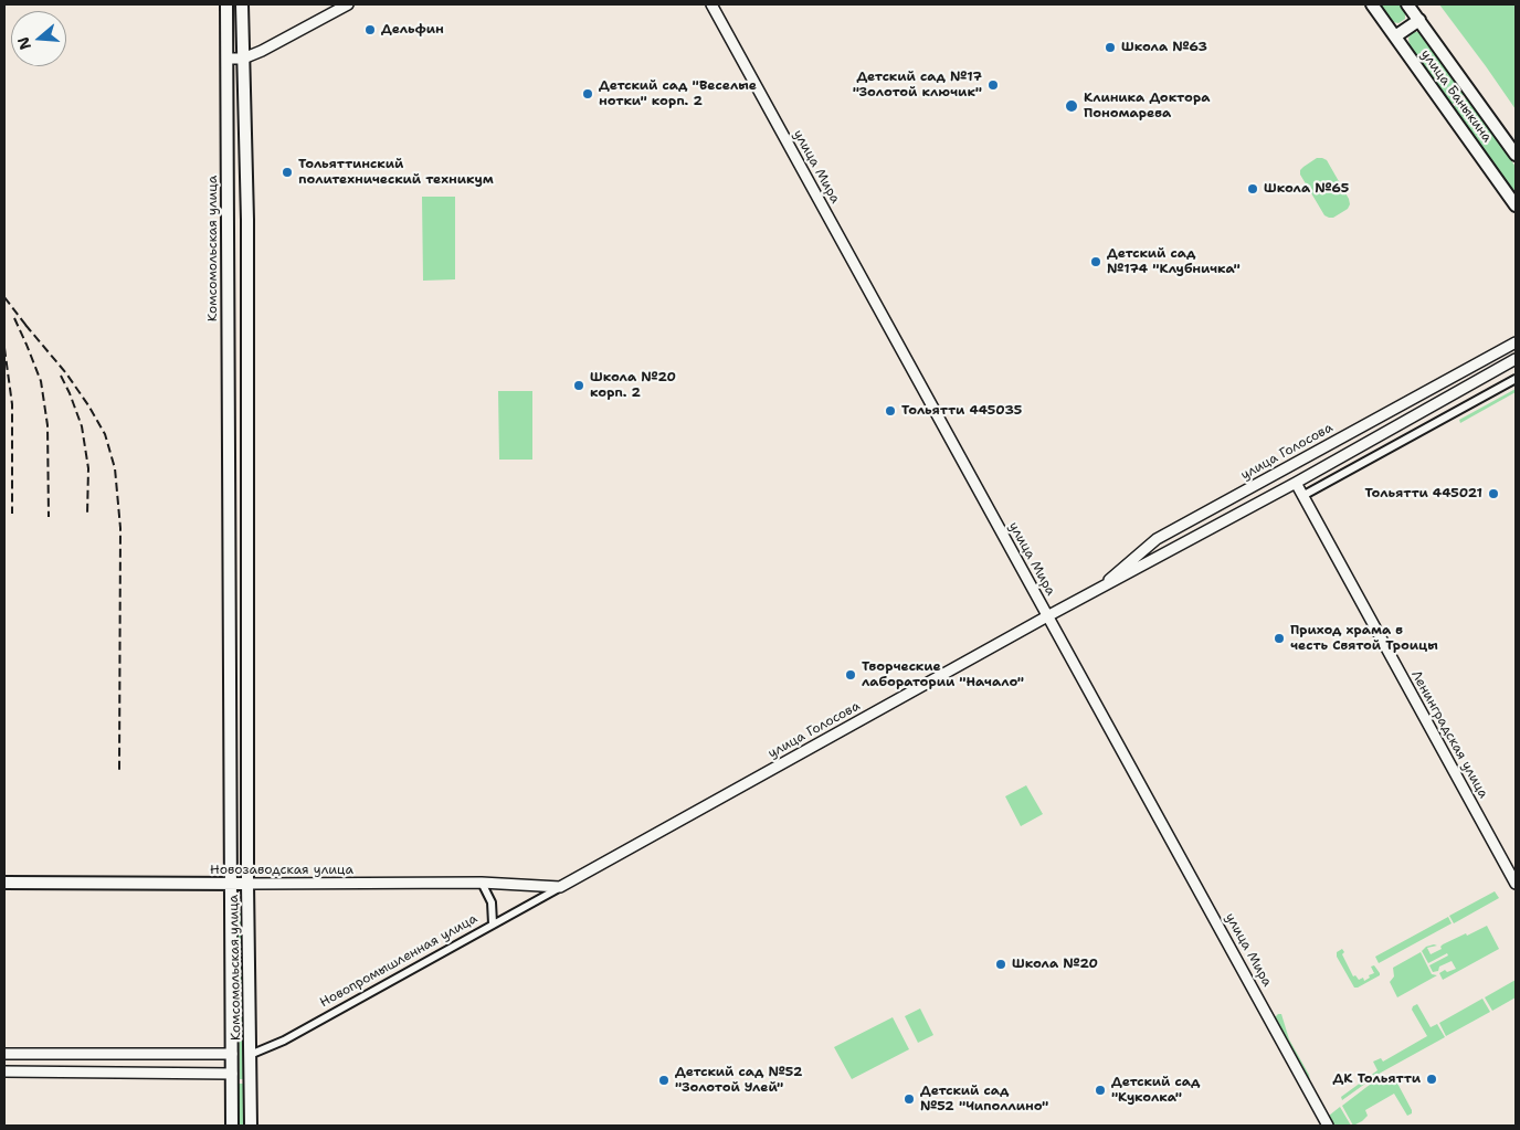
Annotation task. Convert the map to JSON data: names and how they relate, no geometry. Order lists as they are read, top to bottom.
{
  "streets": {
    "main road": [
      "улица Баныкина",
      "улица Мира",
      "Комсомольская улица",
      "улица Голосова",
      "Ленинградская улица",
      "Новозаводская улица"
    ],
    "street": ["Новопромышленная улица"]
  },
  "crossings": [
    ["улица Мира", "улица Голосова"],
    ["Комсомольская улица", "Новозаводская улица"],
    ["Комсомольская улица", "Новопромышленная улица"],
    ["улица Голосова", "Ленинградская улица"],
    ["улица Голосова", "Новозаводская улица"],
    ["улица Голосова", "Новопромышленная улица"],
    ["Новозаводская улица", "Новопромышленная улица"]
  ],
  "places": [
    "Дельфин",
    "Школа №63",
    "Детский сад №17 \"Золотой ключик\"",
    "Детский сад \"Веселые нотки\" корп. 2",
    "Клиника Доктора Пономарева",
    "Тольяттинский политехнический техникум",
    "Школа №65",
    "Детский сад №174 \"Клубничка\"",
    "Школа №20 корп. 2",
    "Тольятти 445035",
    "Тольятти 445021",
    "Приход храма в честь Святой Троицы",
    "Творческие лаборатории \"Начало\"",
    "Школа №20",
    "ДК Тольятти",
    "Детский сад №52 \"Золотой Улей\"",
    "Детский сад \"Куколка\"",
    "Детский сад №52 \"Чиполлино\""
  ],
  "north": "left"
}
